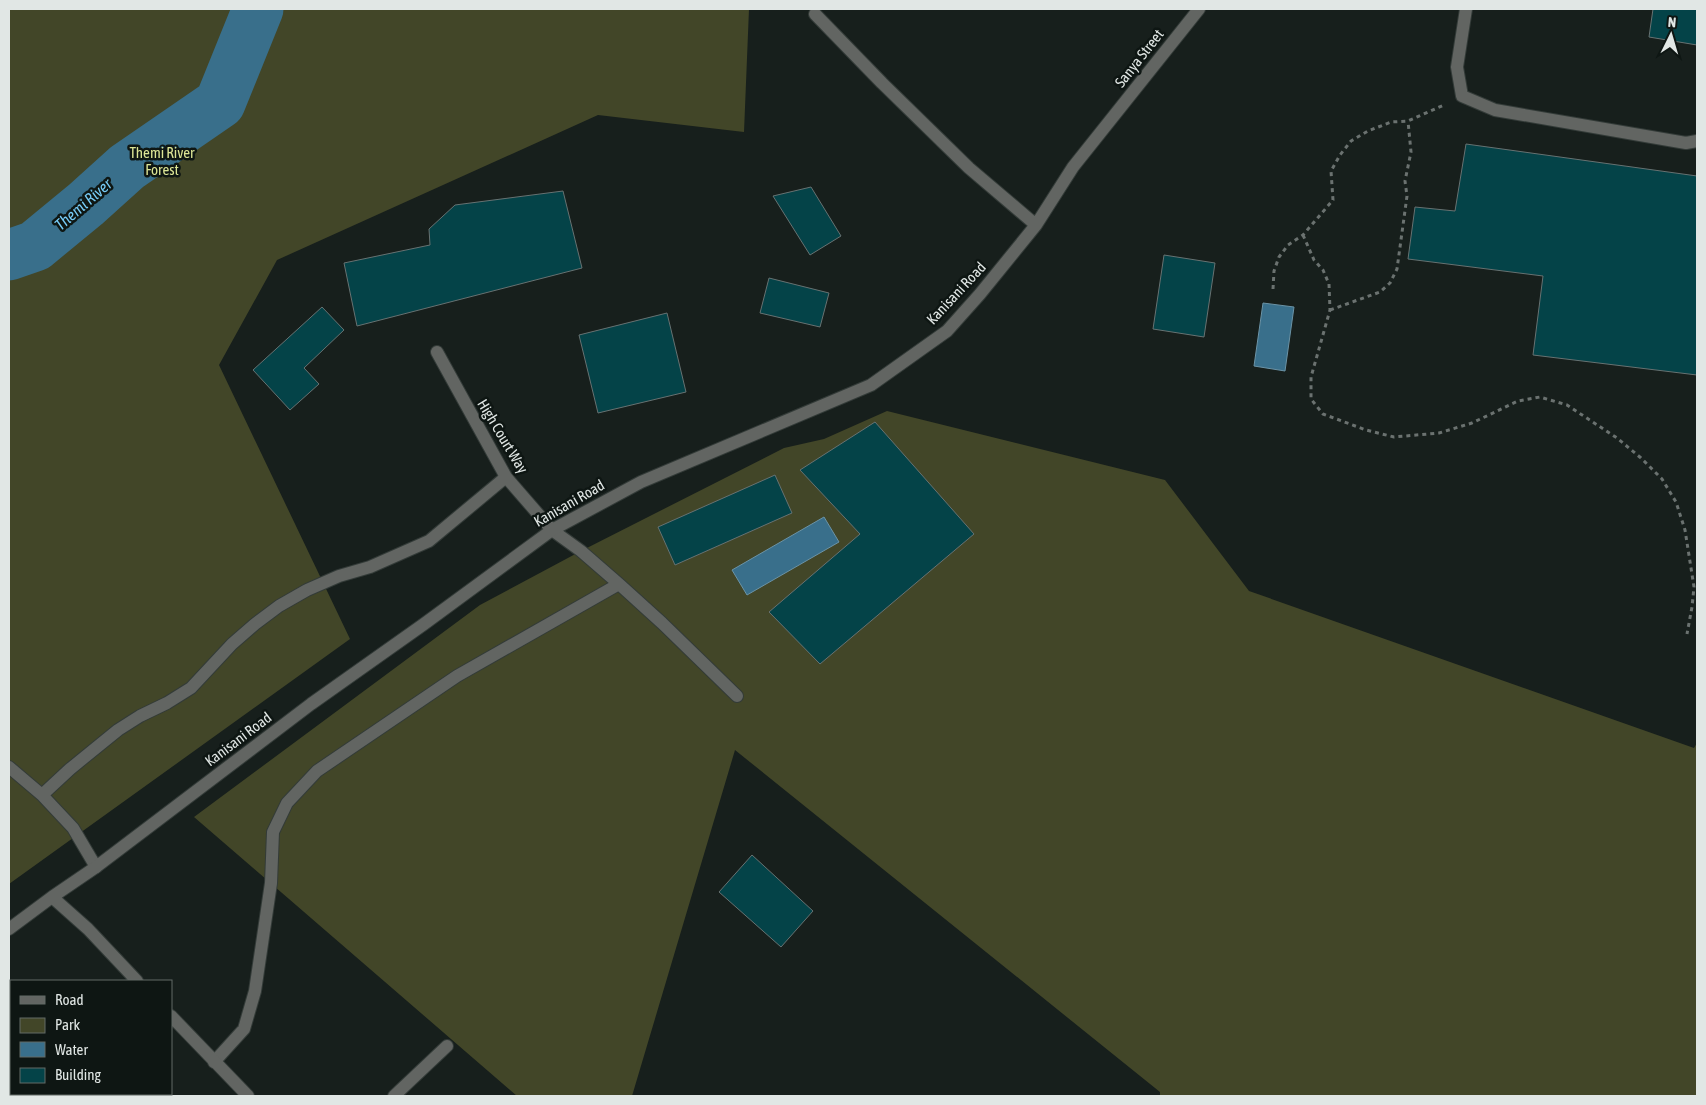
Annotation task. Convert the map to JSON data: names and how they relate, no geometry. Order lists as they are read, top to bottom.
{
  "streets": {
    "street": ["Sanya Street", "Kanisani Road", "High Court Way"]
  },
  "crossings": [
    ["Sanya Street", "Kanisani Road"],
    ["Kanisani Road", "High Court Way"]
  ],
  "water": ["Themi River"],
  "parks": ["Themi River Forest"],
  "legend": [
    "Road",
    "Park",
    "Water",
    "Building"
  ],
  "north": "top"
}
